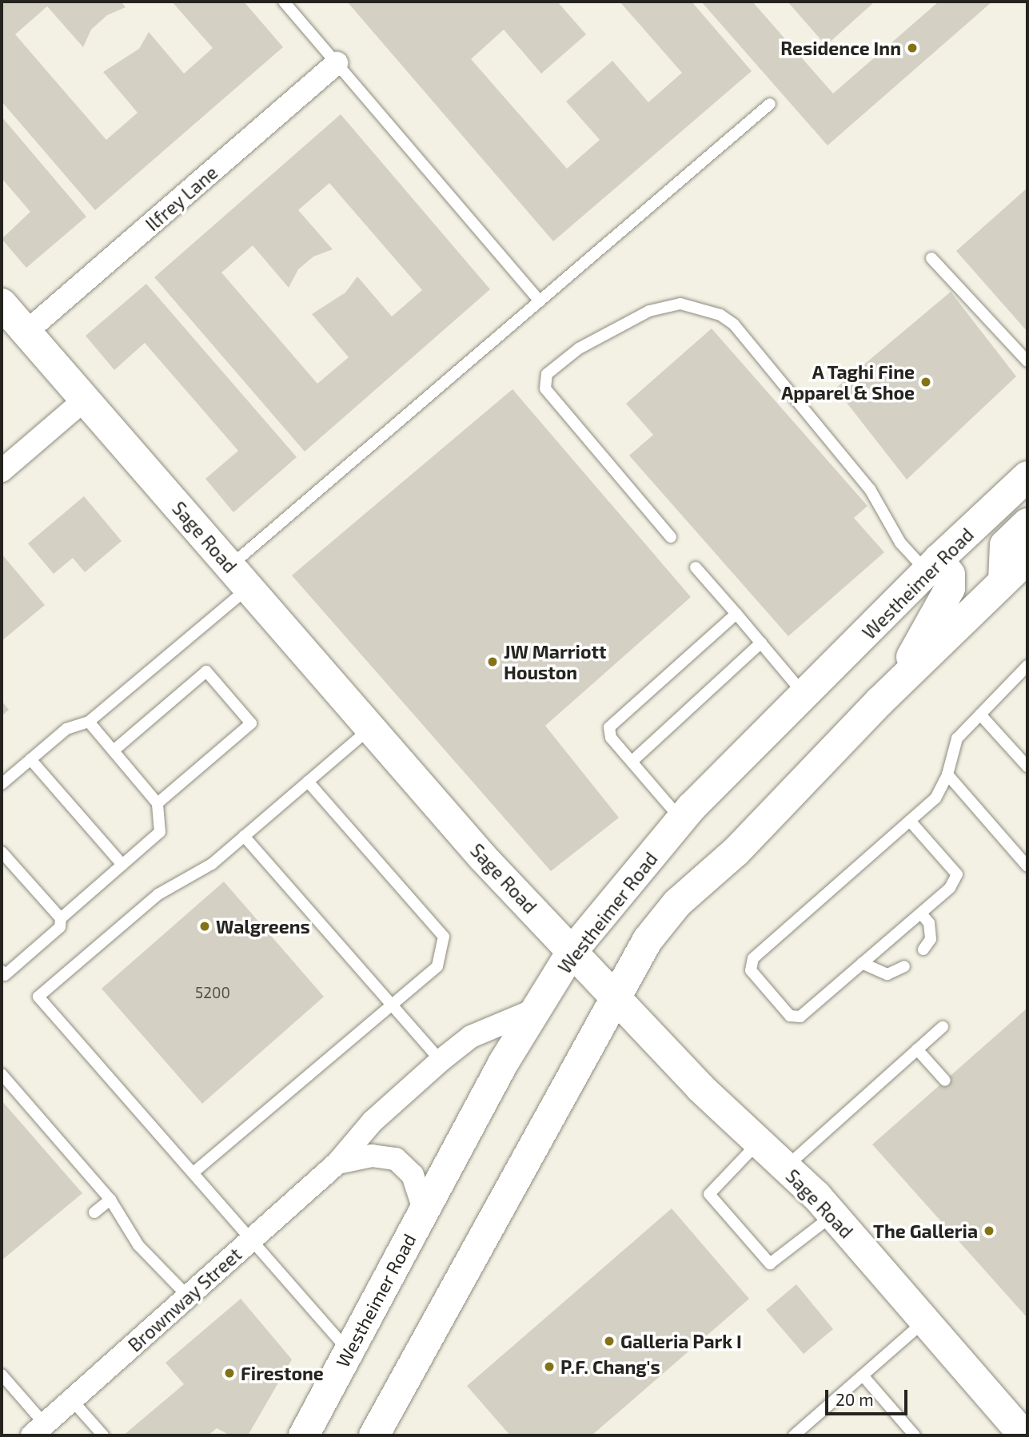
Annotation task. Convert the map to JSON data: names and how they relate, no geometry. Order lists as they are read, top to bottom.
{
  "streets": {
    "main road": ["Sage Road", "Westheimer Road"],
    "street": ["Ilfrey Lane", "Brownway Street"]
  },
  "crossings": [
    ["Ilfrey Lane", "Sage Road"],
    ["Sage Road", "Westheimer Road"],
    ["Westheimer Road", "Brownway Street"]
  ],
  "places": [
    "Residence Inn",
    "A Taghi Fine Apparel & Shoe",
    "JW Marriott Houston",
    "Walgreens",
    "The Galleria",
    "Galleria Park I",
    "P.F. Chang's",
    "Firestone"
  ],
  "house_numbers": ["5200"],
  "scale_bar": "20 m"
}
